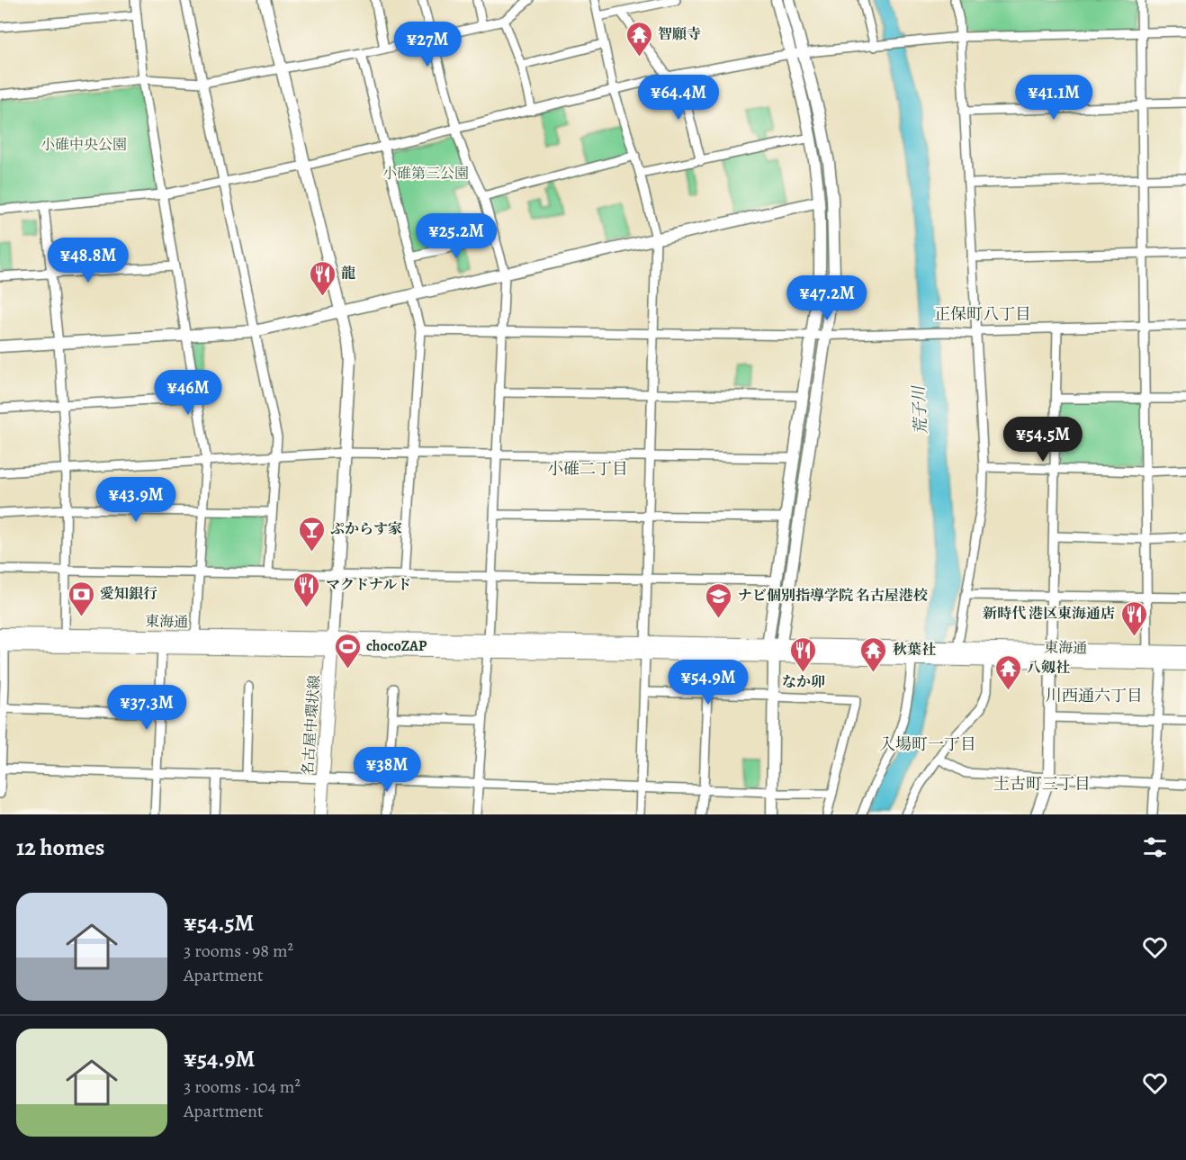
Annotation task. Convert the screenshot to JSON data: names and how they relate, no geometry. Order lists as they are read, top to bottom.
{
  "streets": {
    "main road": ["東海通", "名古屋中環状線"]
  },
  "crossings": [
    ["東海通", "名古屋中環状線"]
  ],
  "districts": [
    "正保町八丁目",
    "小碓二丁目",
    "川西通六丁目",
    "入場町一丁目",
    "土古町三丁目"
  ],
  "water": ["荒子川"],
  "parks": ["小碓中央公園", "小碓第三公園"],
  "places": {
    "temple": ["智願寺", "秋葉社", "八剱社"],
    "restaurant": [
      "龍",
      "マクドナルド",
      "新時代 港区東海通店",
      "なか卯"
    ],
    "bar": ["ぷからす家"],
    "bank": ["愛知銀行"],
    "school or university": ["ナビ個別指導学院 名古屋港校"],
    "sports": ["chocoZAP"]
  },
  "page": {
    "price": [
      "¥27M",
      "¥64.4M",
      "¥41.1M",
      "¥25.2M",
      "¥48.8M",
      "¥47.2M",
      "¥46M",
      "¥54.5M",
      "¥43.9M",
      "¥54.9M",
      "¥37.3M",
      "¥38M"
    ],
    "heading": "12 homes",
    "list": [
      {
        "name": "¥54.5M",
        "note": "3 rooms · 98 m² · Apartment"
      },
      {
        "name": "¥54.9M",
        "note": "3 rooms · 104 m² · Apartment"
      }
    ]
  }
}
